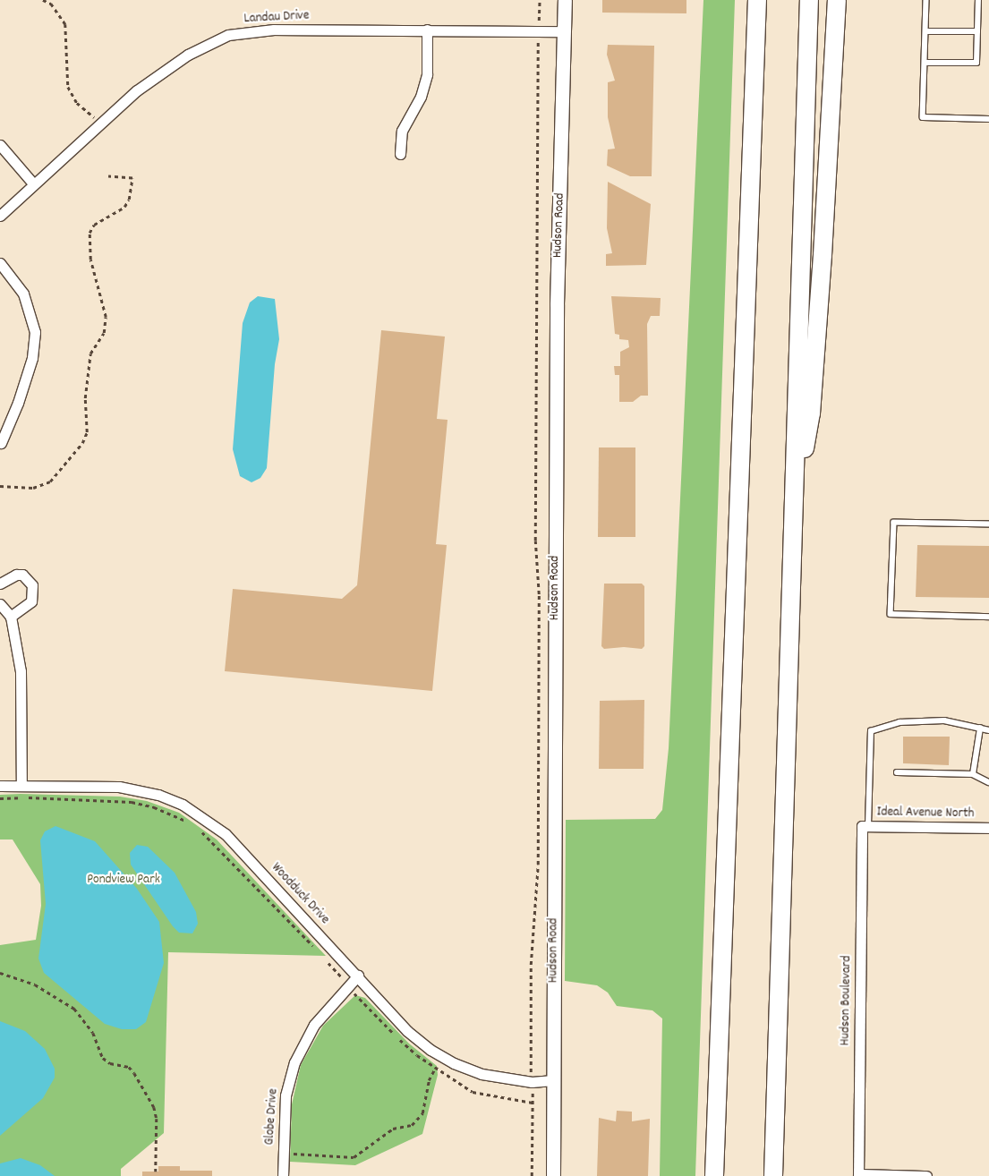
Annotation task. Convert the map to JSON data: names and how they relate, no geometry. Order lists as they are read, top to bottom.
{
  "streets": {
    "street": [
      "Landau Drive",
      "Hudson Road",
      "Ideal Avenue North",
      "Woodduck Drive",
      "Hudson Boulevard",
      "Globe Drive"
    ]
  },
  "crossings": [
    ["Landau Drive", "Hudson Road"],
    ["Hudson Road", "Woodduck Drive"],
    ["Ideal Avenue North", "Hudson Boulevard"],
    ["Woodduck Drive", "Globe Drive"]
  ],
  "parks": ["Pondview Park"]
}
